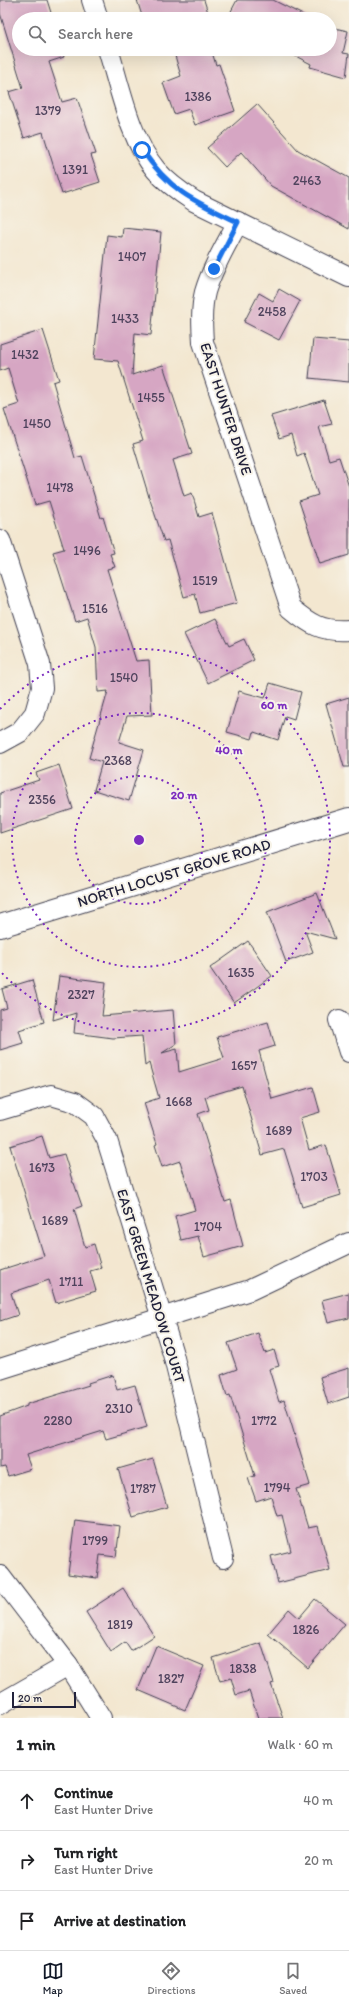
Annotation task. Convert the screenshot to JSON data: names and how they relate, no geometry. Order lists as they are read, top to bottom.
{
  "streets": {
    "main road": ["NORTH LOCUST GROVE ROAD"],
    "street": ["EAST HUNTER DRIVE", "EAST GREEN MEADOW COURT"]
  },
  "house_numbers": [
    "1386",
    "1379",
    "1391",
    "2463",
    "1407",
    "2458",
    "1433",
    "1432",
    "1455",
    "1450",
    "1478",
    "1496",
    "1519",
    "1516",
    "1540",
    "2368",
    "2356",
    "1635",
    "2327",
    "1657",
    "1668",
    "1689",
    "1673",
    "1703",
    "1689",
    "1704",
    "1711",
    "2310",
    "2280",
    "1772",
    "1794",
    "1787",
    "1799",
    "1819",
    "1826",
    "1838",
    "1827"
  ],
  "scale_bar": "20 m",
  "page": {
    "search": "Search here",
    "scale": "20 m",
    "heading": ["1 min", "Walk · 60 m"],
    "list": [
      ["Continue", "East Hunter Drive", "40 m"],
      ["Turn right", "East Hunter Drive", "20 m"],
      "Arrive at destination"
    ],
    "nav": ["Map", "Directions", "Saved"]
  },
  "rings": ["60 m", "40 m", "20 m"]
}
